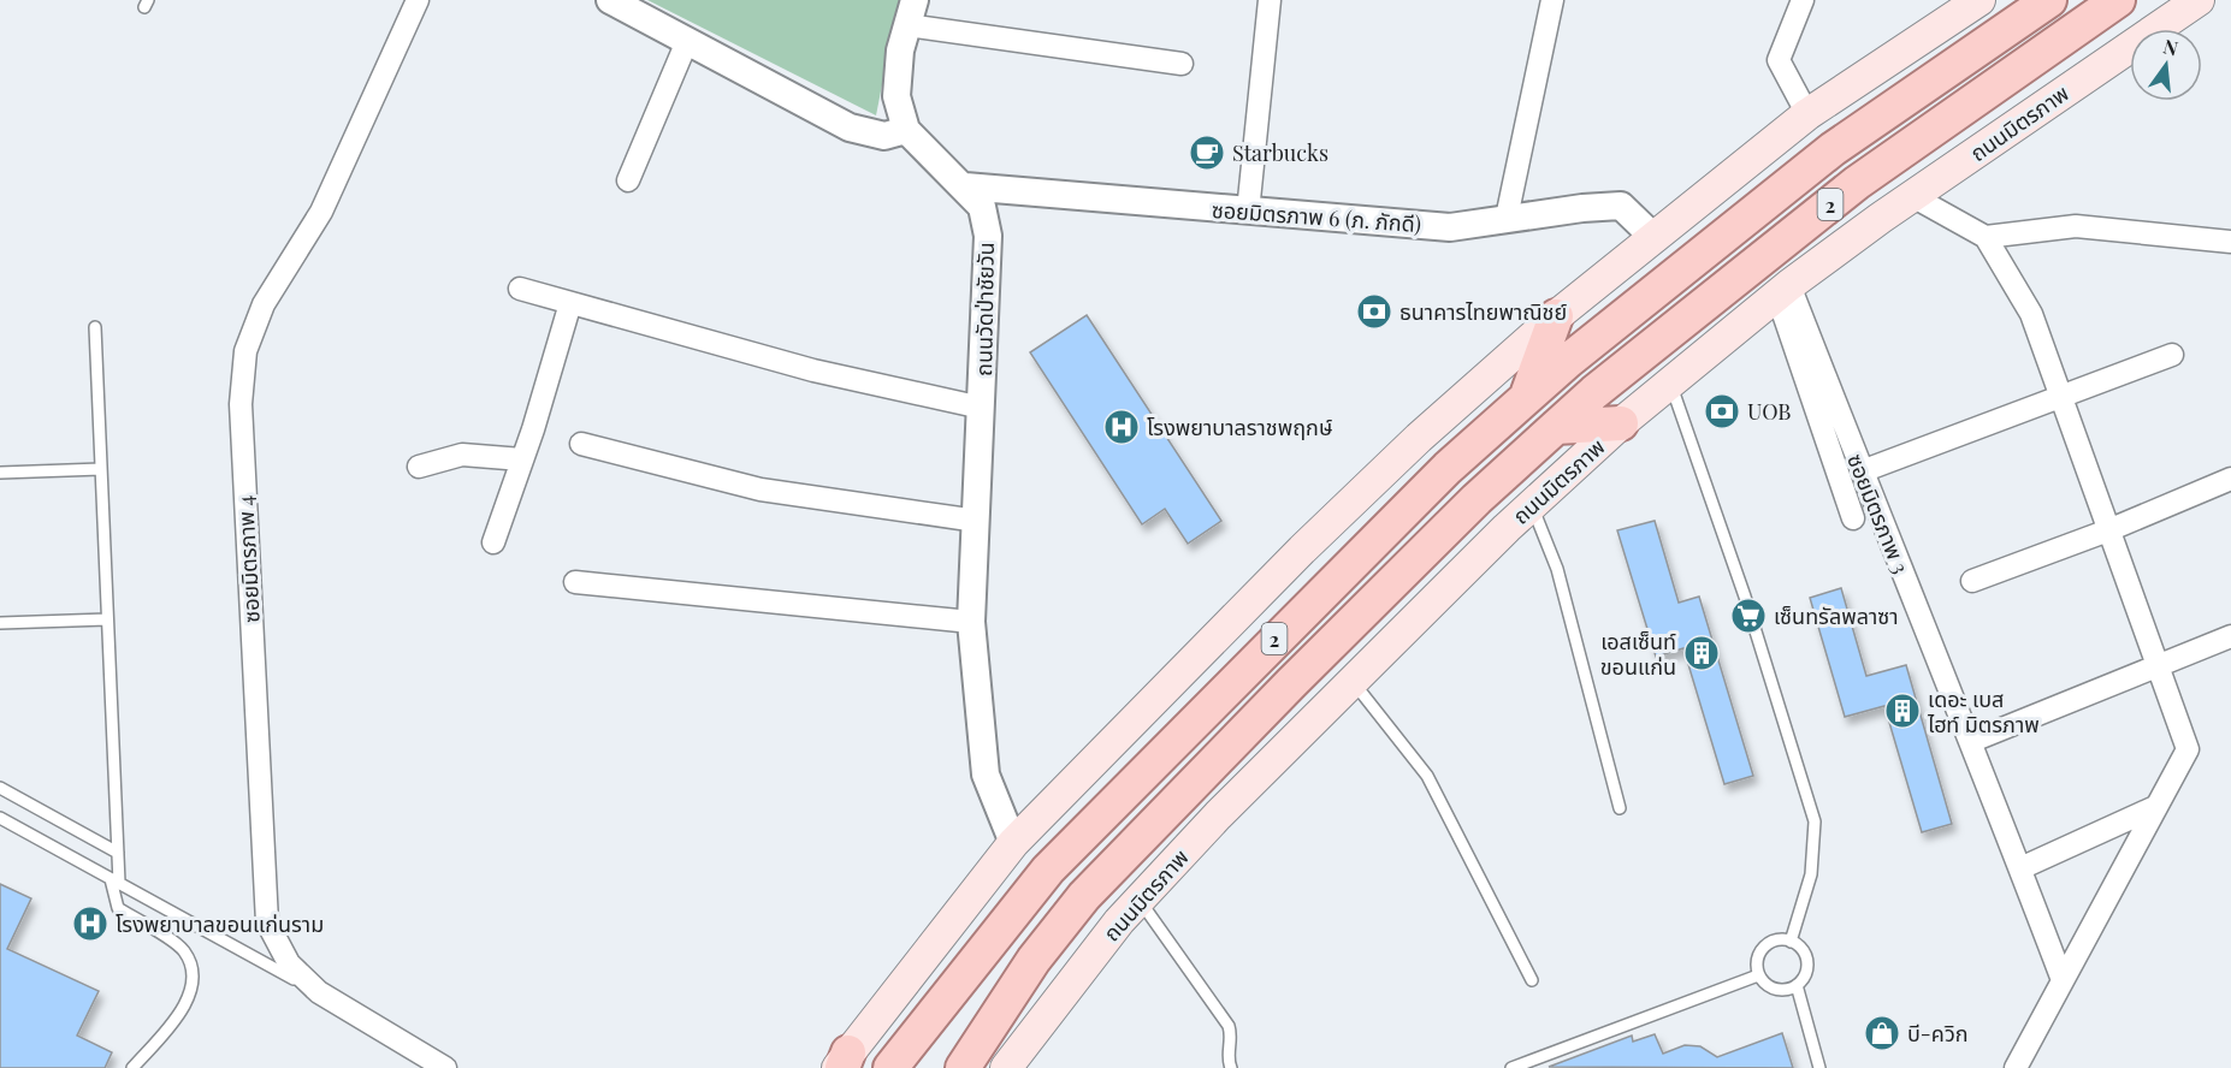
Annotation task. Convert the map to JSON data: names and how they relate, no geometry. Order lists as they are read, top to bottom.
{
  "streets": {
    "main road": ["ถนนมิตรภาพ", "2"],
    "street": [
      "ซอยมิตรภาพ 6 (ภ. ภักดี)",
      "ถนนวัดป่าชัยวัน",
      "ซอยมิตรภาพ 3",
      "ซอยมิตรภาพ 4"
    ]
  },
  "crossings": [
    ["ถนนมิตรภาพ", "ซอยมิตรภาพ 3"],
    ["2", "ซอยมิตรภาพ 6 (ภ. ภักดี)"],
    ["2", "ถนนวัดป่าชัยวัน"],
    ["ซอยมิตรภาพ 6 (ภ. ภักดี)", "ถนนวัดป่าชัยวัน"]
  ],
  "places": {
    "cafe": ["Starbucks"],
    "bank": ["ธนาคารไทยพาณิชย์", "UOB"],
    "hospital": ["โรงพยาบาลราชพฤกษ์", "โรงพยาบาลขอนแก่นราม"],
    "supermarket": ["เซ็นทรัลพลาซา"],
    "building": ["เอสเซ็นท์ ขอนแก่น", "เดอะ เบส ไฮท์ มิตรภาพ"],
    "shop": ["บี-ควิก"]
  },
  "north": "top"
}
